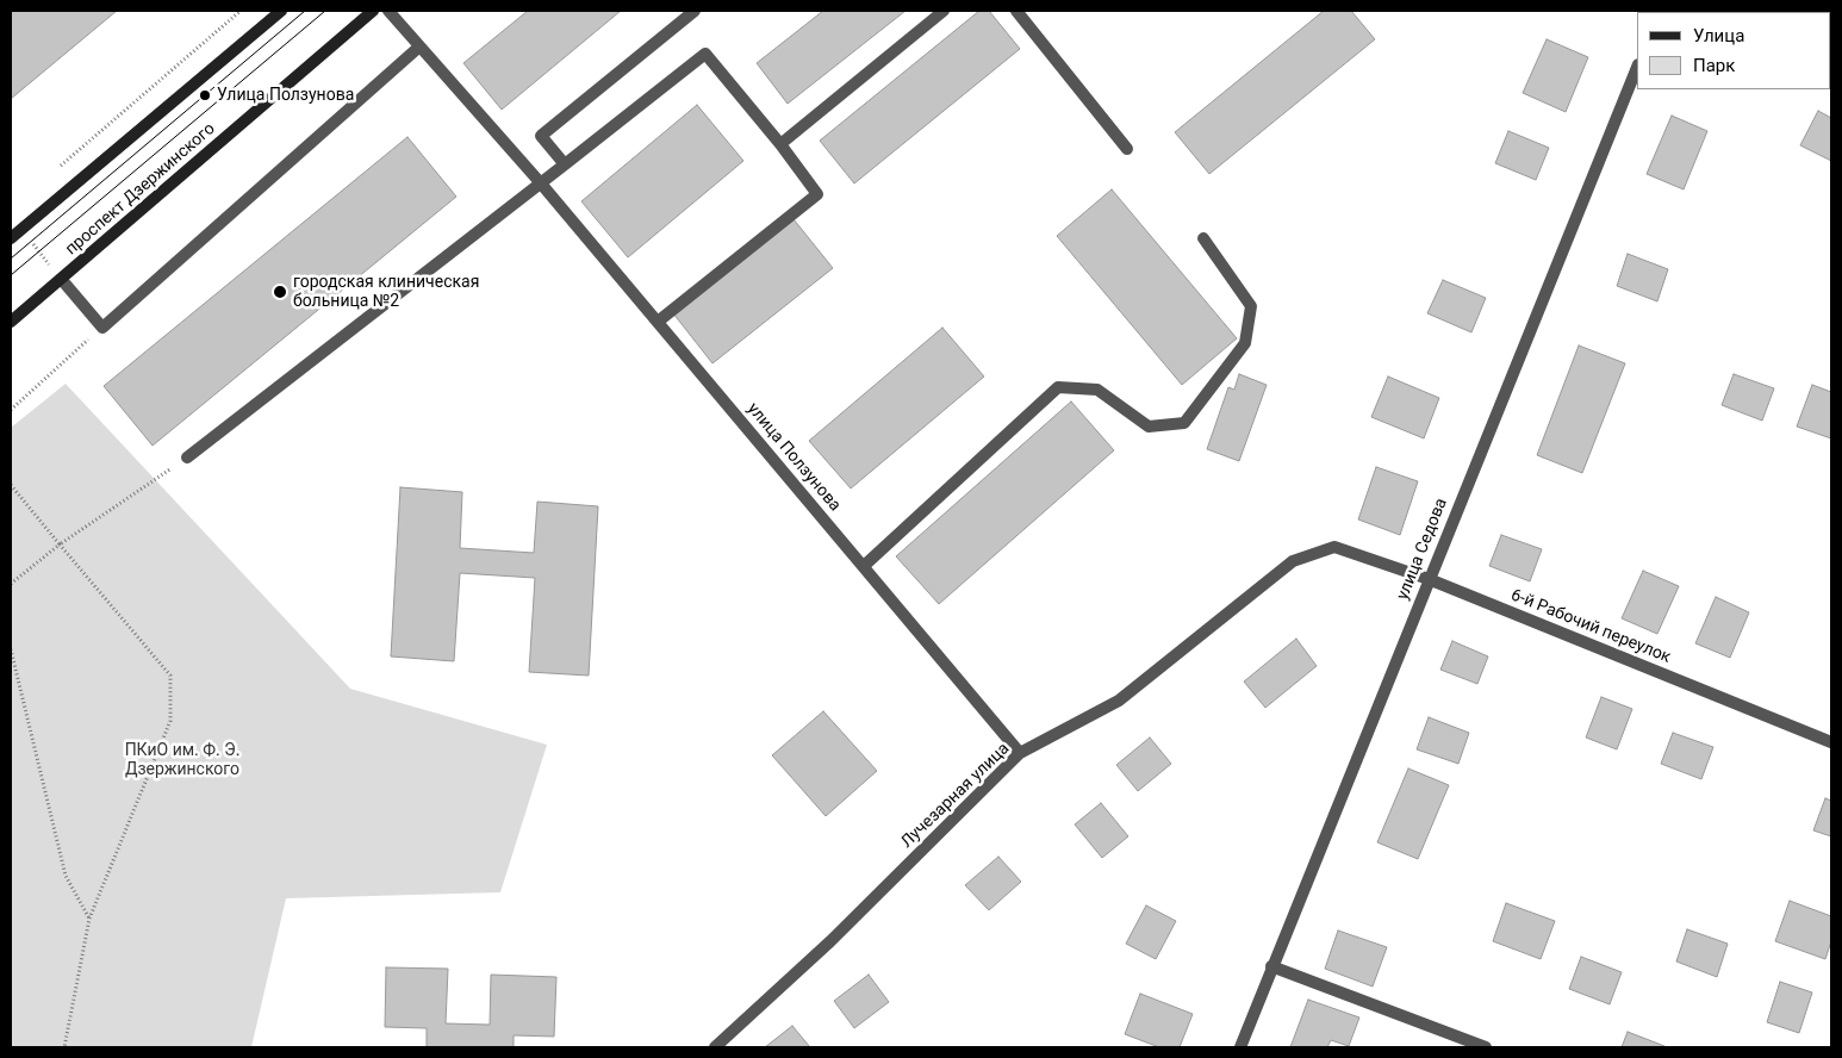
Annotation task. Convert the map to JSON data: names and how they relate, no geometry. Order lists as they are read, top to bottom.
{
  "streets": {
    "main road": ["проспект Дзержинского"],
    "street": [
      "улица Ползунова",
      "улица Седова",
      "6-й Рабочий переулок",
      "Лучезарная улица"
    ]
  },
  "crossings": [
    ["улица Ползунова", "Лучезарная улица"],
    ["улица Седова", "6-й Рабочий переулок"],
    ["6-й Рабочий переулок", "Лучезарная улица"]
  ],
  "parks": ["ПКиО им. Ф. Э. Дзержинского"],
  "places": ["Улица Ползунова", "городская клиническая больница №2"],
  "legend": ["Улица", "Парк"]
}
